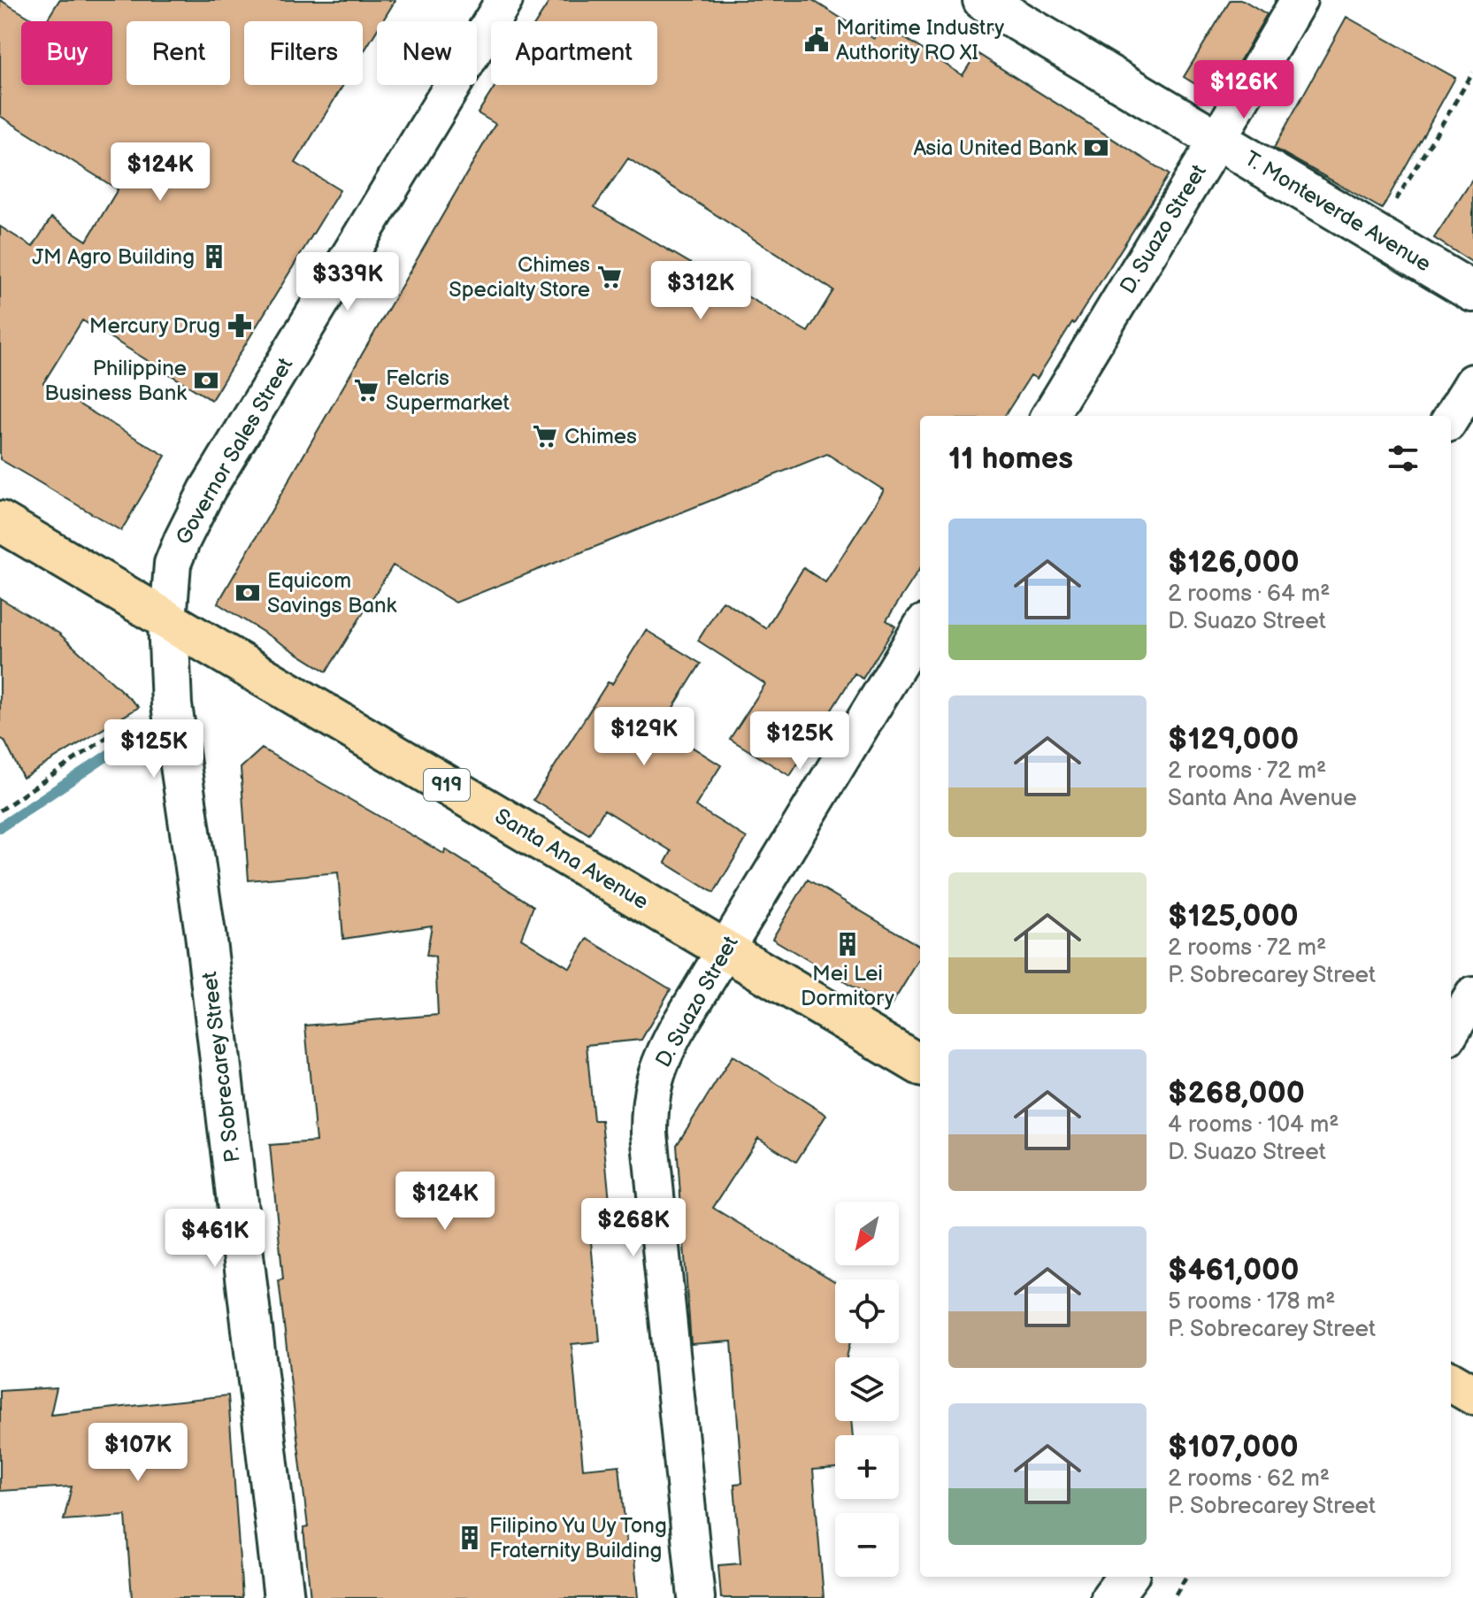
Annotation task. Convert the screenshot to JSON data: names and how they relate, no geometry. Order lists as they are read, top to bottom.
{
  "streets": {
    "main road": ["919", "Santa Ana Avenue"],
    "street": [
      "T. Monteverde Avenue",
      "D. Suazo Street",
      "Governor Sales Street",
      "P. Sobrecarey Street"
    ]
  },
  "crossings": [
    ["T. Monteverde Avenue", "D. Suazo Street"],
    ["D. Suazo Street", "Santa Ana Avenue"],
    ["Governor Sales Street", "Santa Ana Avenue"],
    ["Governor Sales Street", "P. Sobrecarey Street"],
    ["Santa Ana Avenue", "P. Sobrecarey Street"]
  ],
  "places": {
    "public building": ["Maritime Industry Authority RO XI"],
    "bank": ["Asia United Bank", "Philippine Business Bank", "Equicom Savings Bank"],
    "building": ["JM Agro Building", "Mei Lei Dormitory", "Filipino Yu Uy Tong Fraternity Building"],
    "supermarket": ["Chimes Specialty Store", "Felcris Supermarket", "Chimes"],
    "pharmacy": ["Mercury Drug"]
  },
  "north": "bottom left",
  "page": {
    "chip": [
      "Buy",
      "Rent",
      "Filters",
      "New",
      "Apartment"
    ],
    "price": [
      "$126K",
      "$124K",
      "$339K",
      "$312K",
      "$129K",
      "$125K",
      "$125K",
      "$124K",
      "$268K",
      "$461K",
      "$107K"
    ],
    "heading": "11 homes",
    "list": [
      {
        "name": "$126,000",
        "note": "2 rooms · 64 m² · D. Suazo Street"
      },
      {
        "name": "$129,000",
        "note": "2 rooms · 72 m² · Santa Ana Avenue"
      },
      {
        "name": "$125,000",
        "note": "2 rooms · 72 m² · P. Sobrecarey Street"
      },
      {
        "name": "$268,000",
        "note": "4 rooms · 104 m² · D. Suazo Street"
      },
      {
        "name": "$461,000",
        "note": "5 rooms · 178 m² · P. Sobrecarey Street"
      },
      {
        "name": "$107,000",
        "note": "2 rooms · 62 m² · P. Sobrecarey Street"
      }
    ],
    "map_buttons": ["+", "−"]
  }
}
